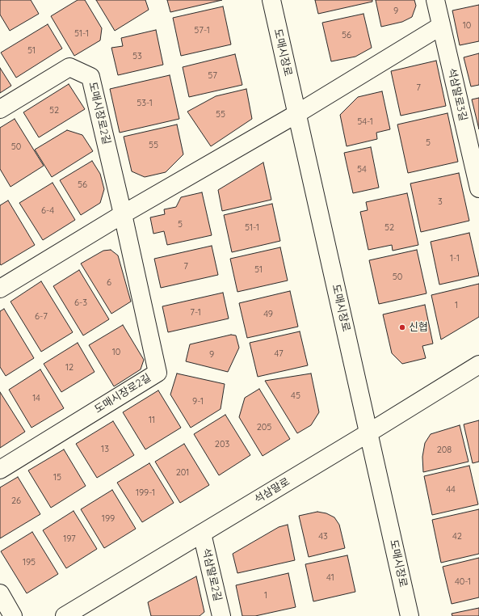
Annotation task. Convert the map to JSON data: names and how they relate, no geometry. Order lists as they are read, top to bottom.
{
  "streets": {
    "street": [
      "도매시장로",
      "석삼말로3길",
      "도매시장로2길",
      "석삼말로",
      "석삼말로2길"
    ]
  },
  "crossings": [
    ["도매시장로", "석삼말로"],
    ["석삼말로", "석삼말로2길"]
  ],
  "places": ["신협"],
  "house_numbers": [
    "9",
    "10",
    "57-1",
    "51-1",
    "56",
    "51",
    "53",
    "57",
    "7",
    "53-1",
    "52",
    "55",
    "54-1",
    "5",
    "55",
    "50",
    "54",
    "56",
    "3",
    "6-4",
    "5",
    "51-1",
    "52",
    "1-1",
    "7",
    "51",
    "50",
    "6",
    "6-3",
    "1",
    "7-1",
    "49",
    "6-7",
    "10",
    "47",
    "9",
    "12",
    "45",
    "14",
    "9-1",
    "11",
    "205",
    "203",
    "13",
    "208",
    "201",
    "15",
    "44",
    "199-1",
    "26",
    "199",
    "43",
    "42",
    "197",
    "195",
    "41",
    "40-1",
    "1"
  ]
}
